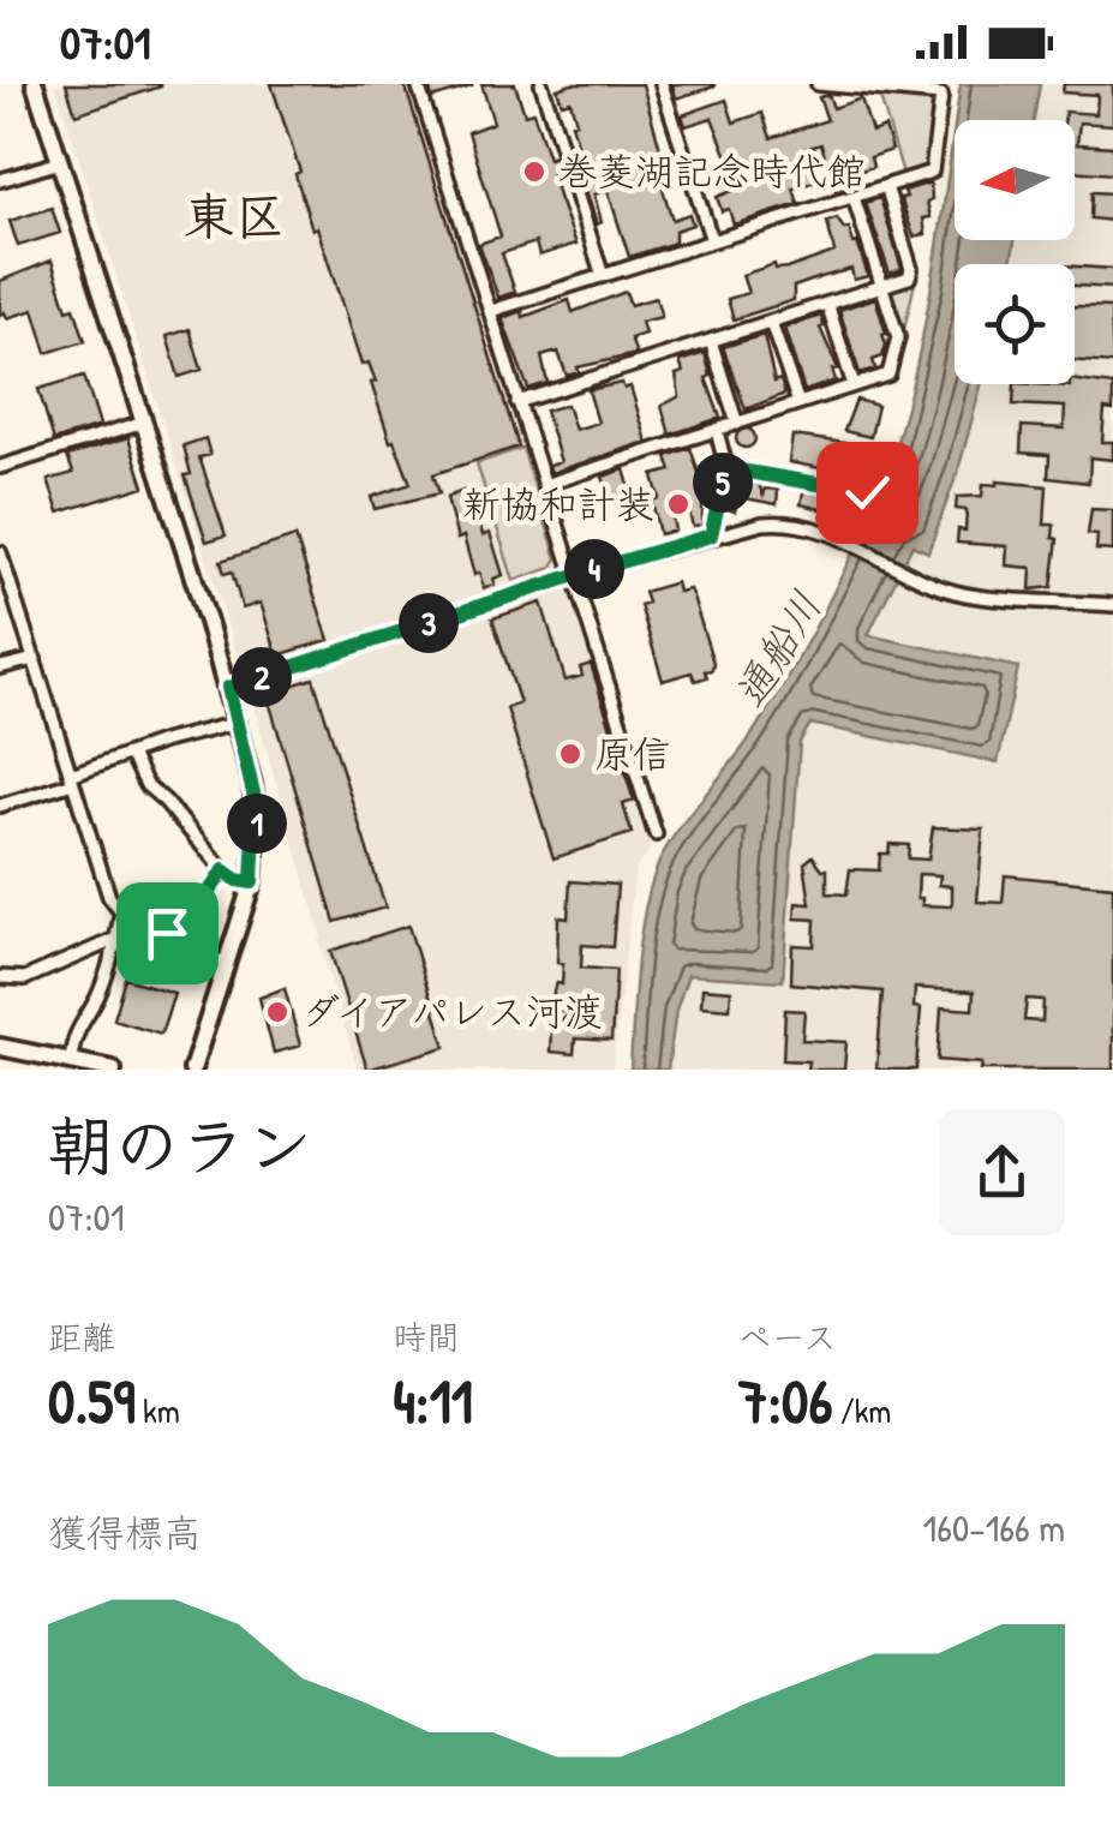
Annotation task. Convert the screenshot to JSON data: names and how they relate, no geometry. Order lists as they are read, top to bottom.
{
  "districts": ["東区"],
  "water": ["通船川"],
  "places": [
    "巻菱湖記念時代館",
    "新協和計装",
    "原信",
    "ダイアパレス河渡"
  ],
  "north": "left",
  "page": {
    "status": "07:01",
    "pins": [
      "5",
      "4",
      "3",
      "2",
      "1"
    ],
    "heading": ["朝のラン", "07:01"],
    "stats": [
      ["距離", "0.59 km"],
      ["時間", "4:11"],
      ["ペース", "7:06 /km"]
    ],
    "chart": ["獲得標高", "160–166 m"]
  }
}
